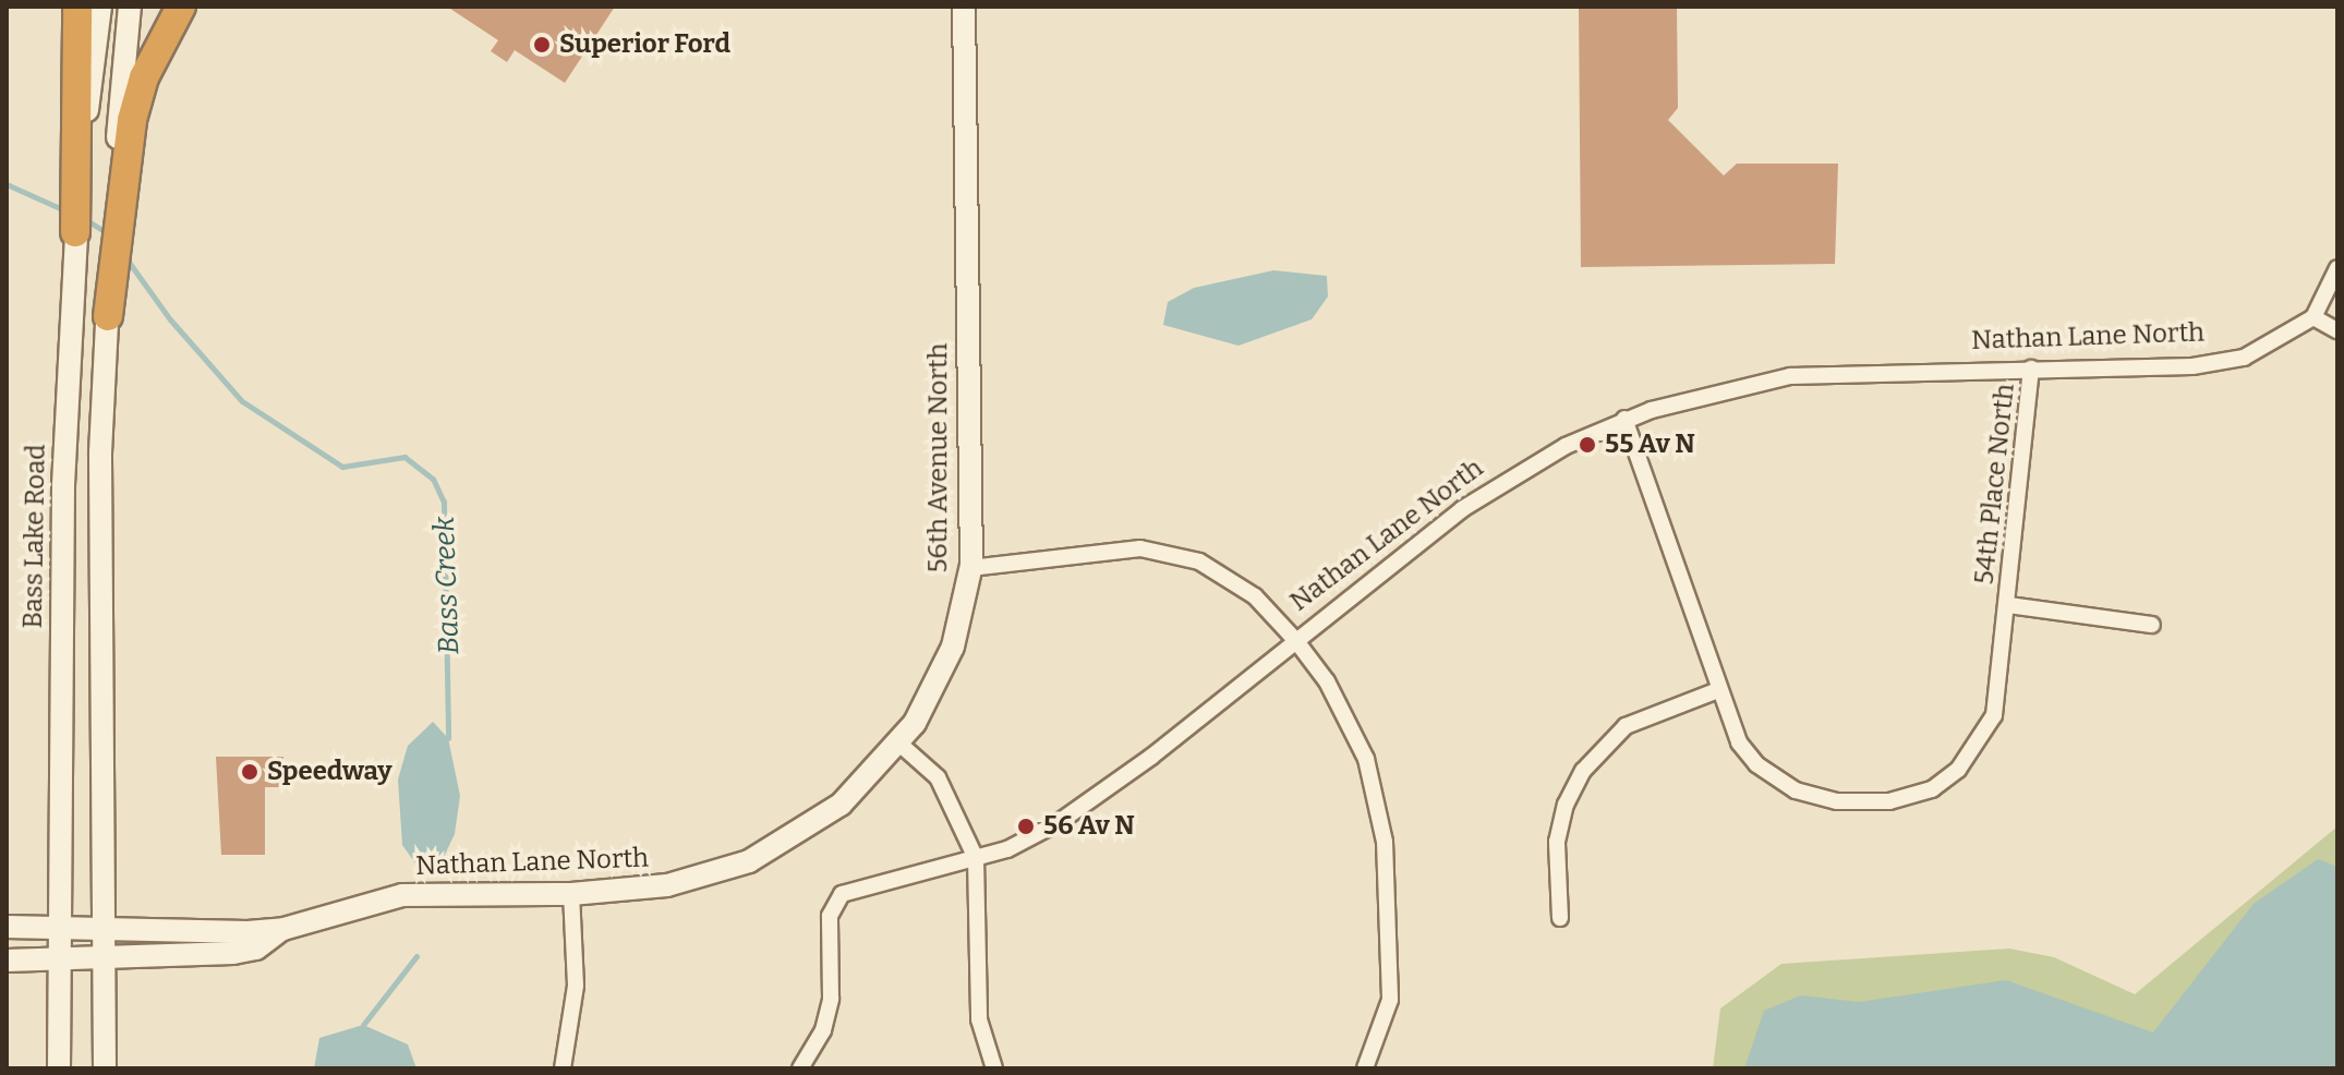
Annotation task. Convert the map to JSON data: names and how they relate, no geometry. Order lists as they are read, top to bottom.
{
  "streets": {
    "main road": ["Nathan Lane North", "56th Avenue North", "Bass Lake Road"],
    "street": ["54th Place North"]
  },
  "crossings": [
    ["Nathan Lane North", "56th Avenue North"],
    ["Nathan Lane North", "54th Place North"],
    ["Nathan Lane North", "Bass Lake Road"]
  ],
  "water": ["Bass Creek"],
  "places": [
    "Superior Ford",
    "55 Av N",
    "Speedway",
    "56 Av N"
  ]
}
